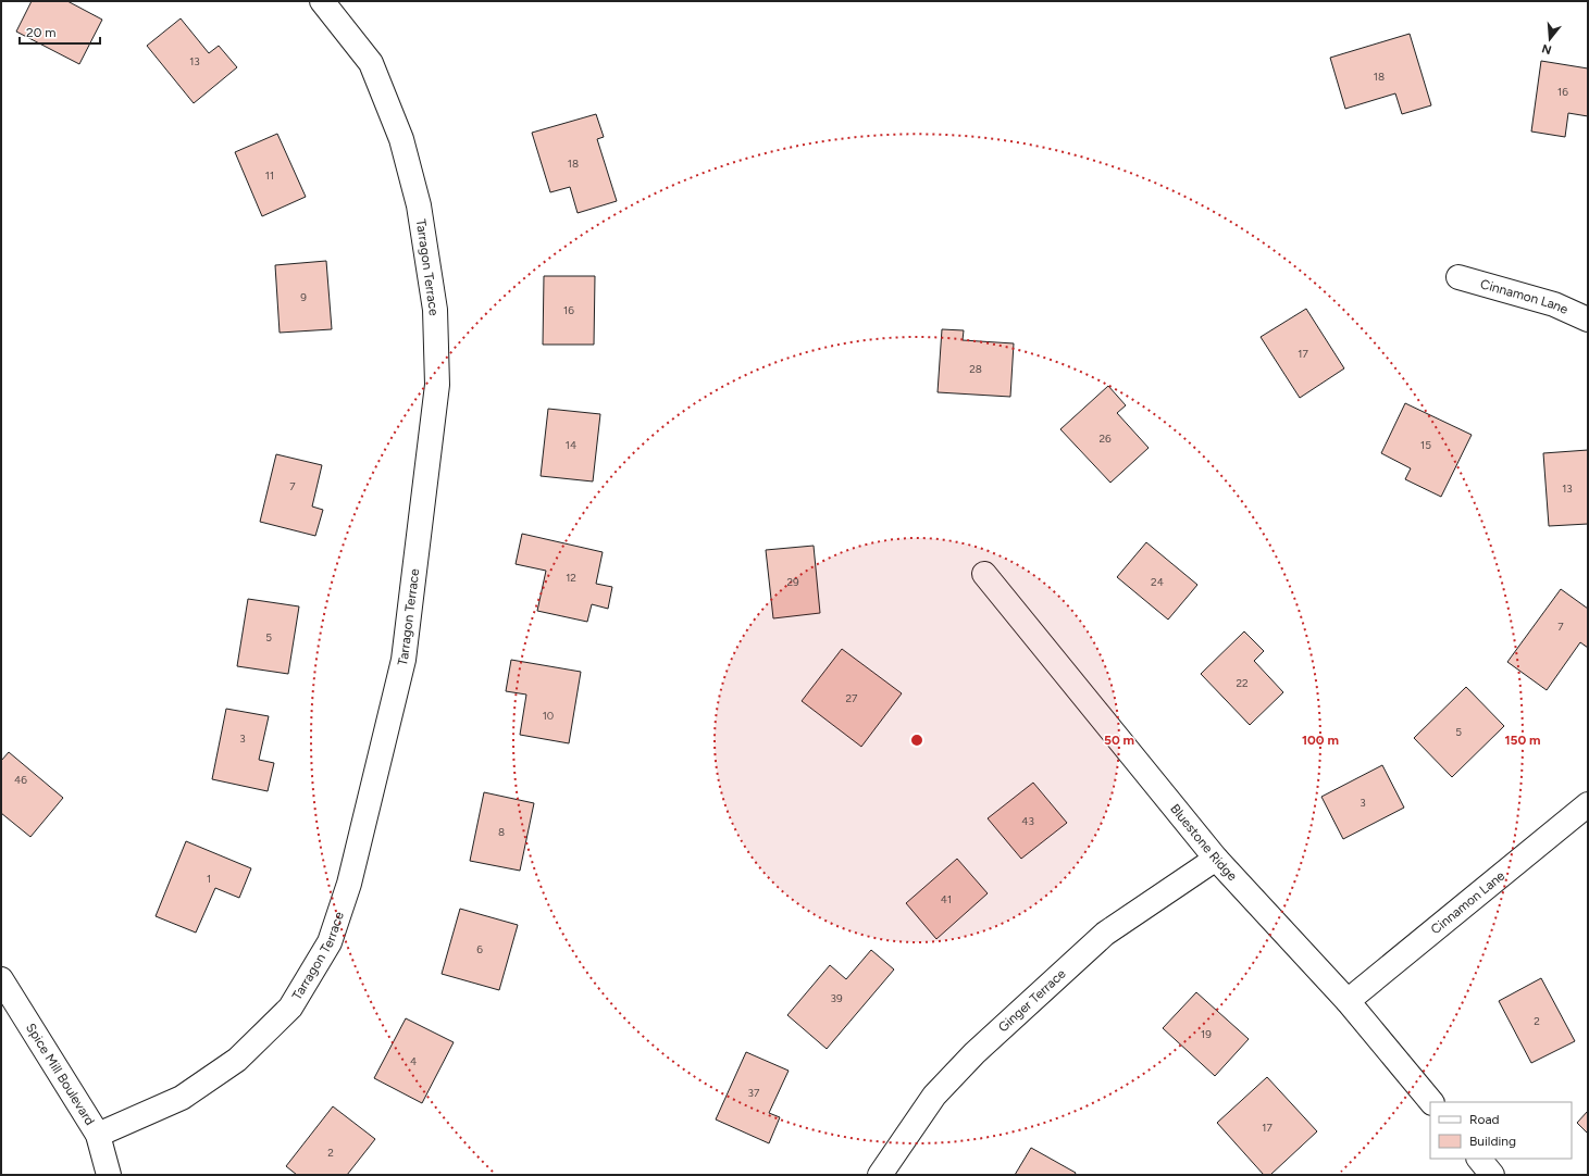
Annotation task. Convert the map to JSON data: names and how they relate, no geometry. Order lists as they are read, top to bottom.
{
  "streets": {
    "street": [
      "Tarragon Terrace",
      "Cinnamon Lane",
      "Bluestone Ridge",
      "Ginger Terrace",
      "Spice Mill Boulevard"
    ]
  },
  "crossings": [
    ["Tarragon Terrace", "Spice Mill Boulevard"],
    ["Cinnamon Lane", "Bluestone Ridge"],
    ["Bluestone Ridge", "Ginger Terrace"]
  ],
  "house_numbers": [
    "13",
    "18",
    "16",
    "18",
    "11",
    "9",
    "16",
    "17",
    "28",
    "26",
    "14",
    "15",
    "7",
    "13",
    "12",
    "29",
    "24",
    "7",
    "5",
    "22",
    "27",
    "10",
    "5",
    "3",
    "46",
    "3",
    "43",
    "8",
    "1",
    "41",
    "6",
    "39",
    "2",
    "19",
    "4",
    "37",
    "17",
    "2"
  ],
  "legend": ["Road", "Building"],
  "scale_bar": "20 m",
  "north": "bottom",
  "rings": ["50 m", "100 m", "150 m"]
}
